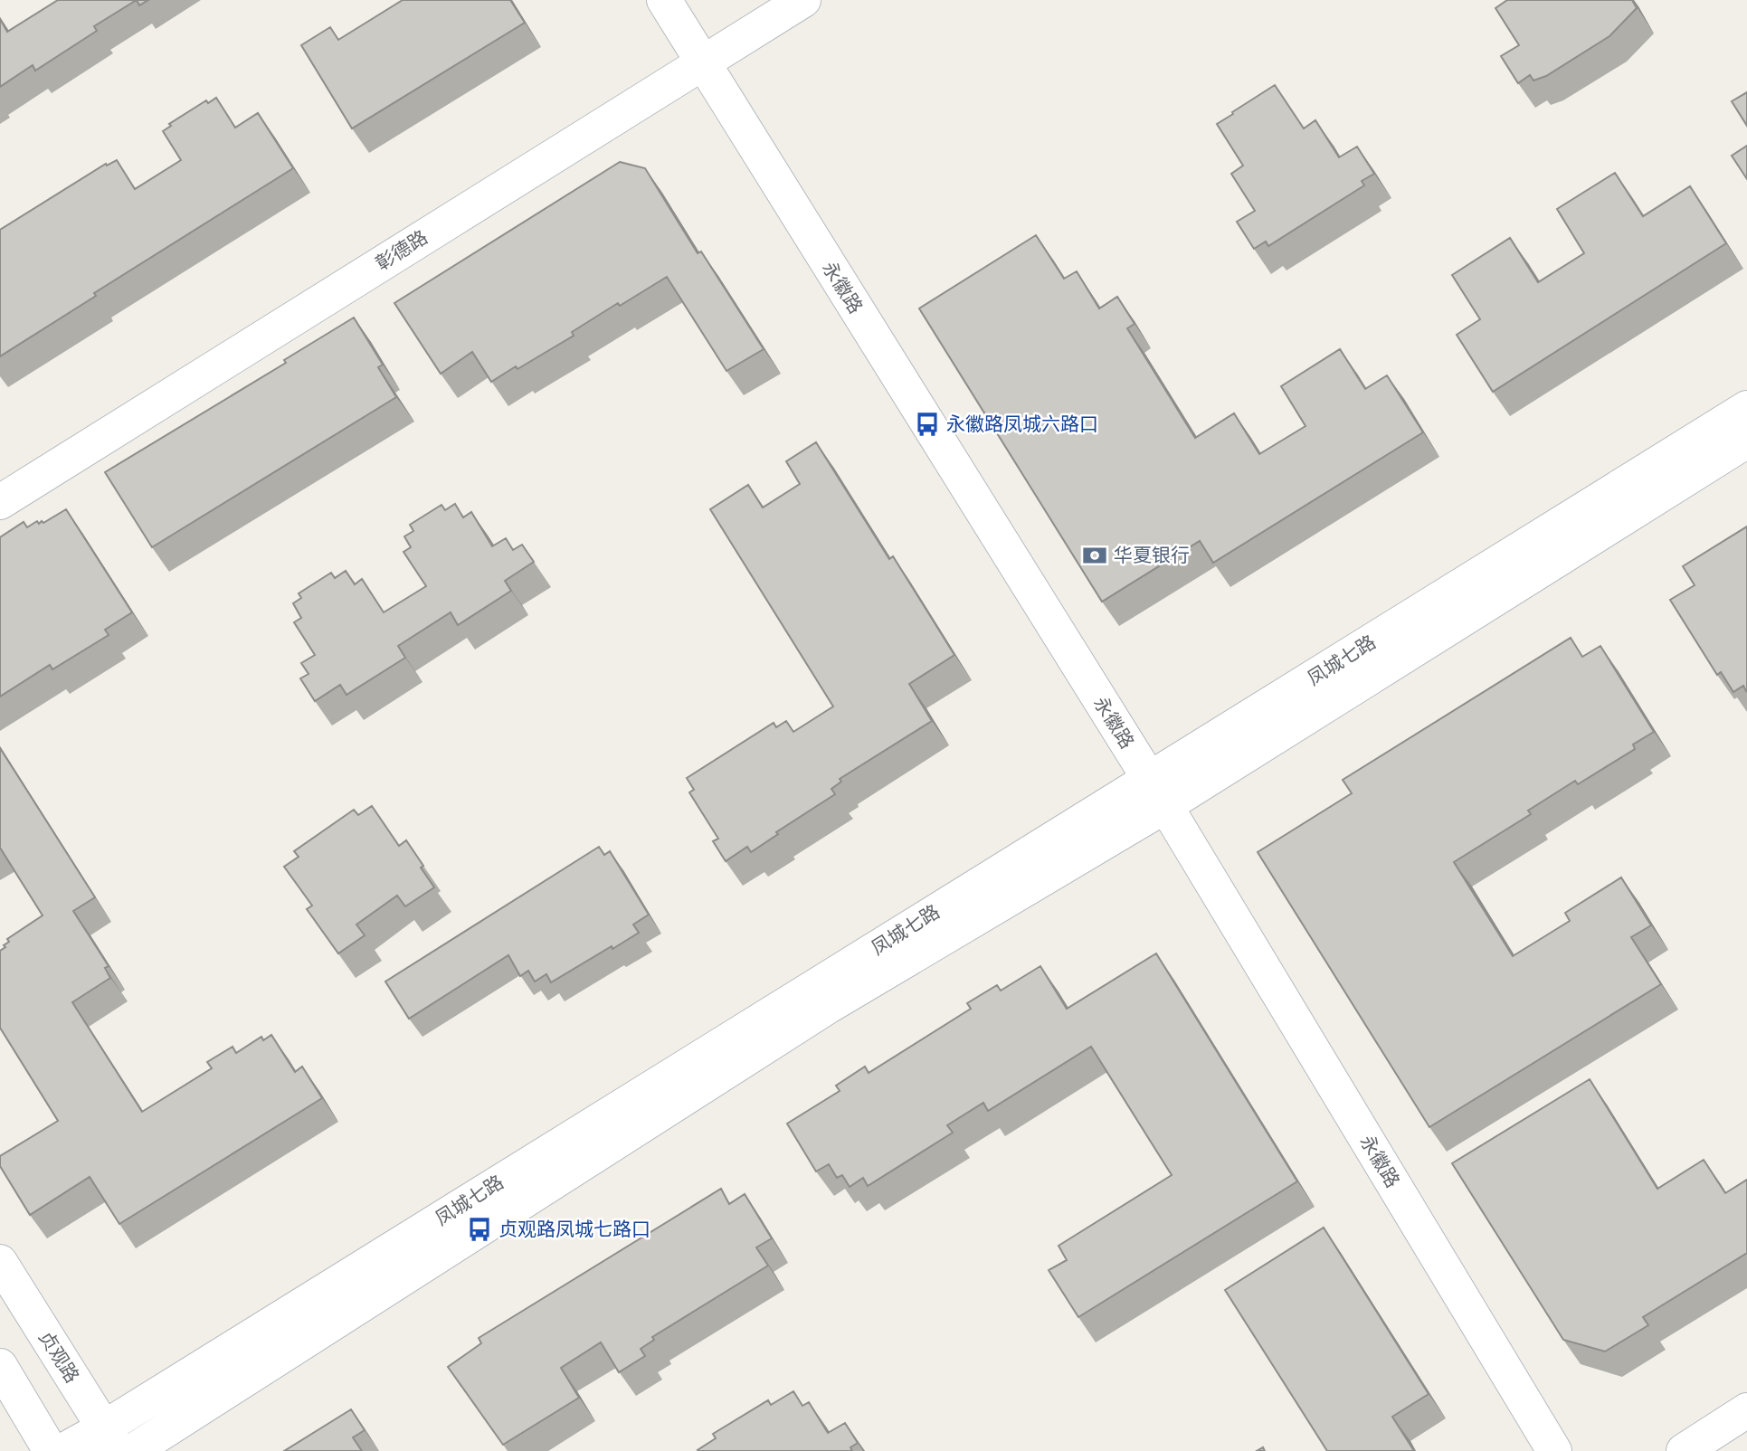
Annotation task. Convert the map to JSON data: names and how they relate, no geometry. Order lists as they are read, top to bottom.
{
  "streets": {
    "street": [
      "彰德路",
      "永徽路",
      "凤城七路",
      "贞观路"
    ]
  },
  "crossings": [
    ["彰德路", "永徽路"],
    ["永徽路", "凤城七路"],
    ["凤城七路", "贞观路"]
  ],
  "places": {
    "bus stop": ["永徽路凤城六路口", "贞观路凤城七路口"],
    "bank": ["华夏银行"]
  }
}
